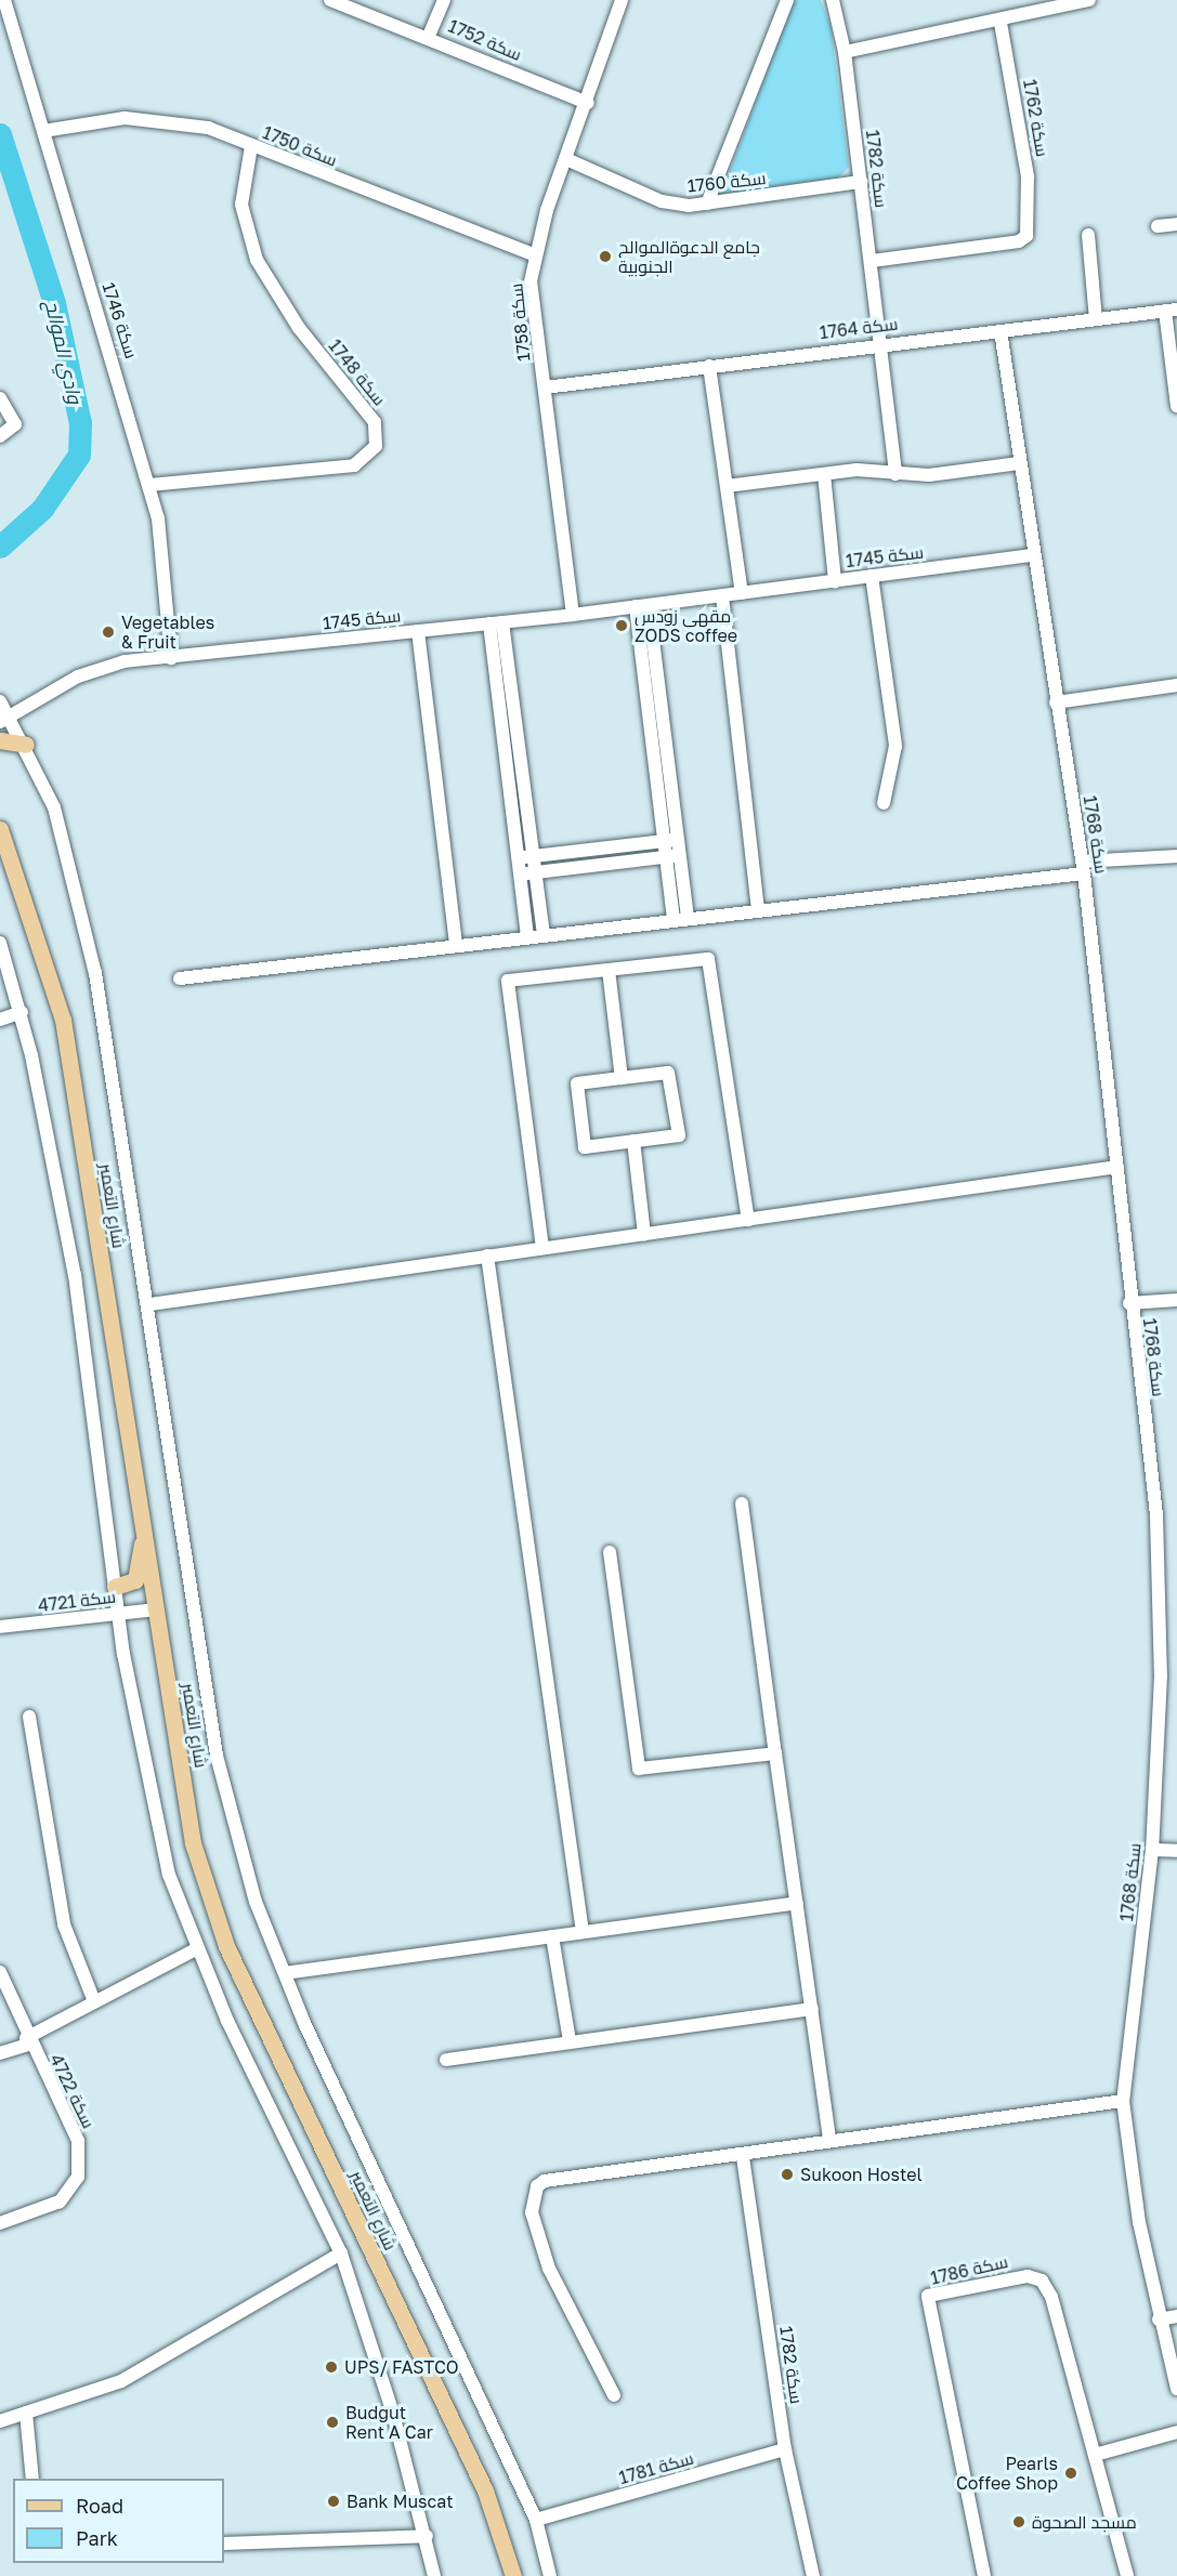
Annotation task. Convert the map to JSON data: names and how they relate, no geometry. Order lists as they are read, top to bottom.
{
  "streets": {
    "main road": ["شارع التعمير"],
    "street": [
      "سكة 1752",
      "سكة 1762",
      "سكة 1750",
      "سكة 1782",
      "سكة 1760",
      "سكة 1746",
      "سكة 1758",
      "سكة 1764",
      "سكة 1748",
      "سكة 1745",
      "سكة 1768",
      "سكة 4721",
      "سكة 4722",
      "سكة 1786",
      "سكة 1781"
    ]
  },
  "crossings": [
    ["سكة 1752", "سكة 1758"],
    ["سكة 1762", "سكة 1782"],
    ["سكة 1750", "سكة 1746"],
    ["سكة 1750", "سكة 1758"],
    ["سكة 1750", "سكة 1748"],
    ["سكة 1782", "سكة 1760"],
    ["سكة 1782", "سكة 1764"],
    ["سكة 1782", "سكة 1781"],
    ["سكة 1760", "سكة 1758"],
    ["سكة 1746", "سكة 1748"],
    ["سكة 1746", "سكة 1745"],
    ["سكة 1758", "سكة 1764"],
    ["سكة 1758", "سكة 1745"],
    ["سكة 1764", "سكة 1768"],
    ["سكة 1745", "سكة 1768"],
    ["شارع التعمير", "سكة 4721"]
  ],
  "water": ["وادي الموالح"],
  "places": [
    "جامع الدعوةالموالح الجنوبية",
    "مقهى زودس ZODS coffee",
    "Vegetables & Fruit",
    "Sukoon Hostel",
    "UPS/ FASTCO",
    "Budgut Rent A Car",
    "Pearls Coffee Shop",
    "Bank Muscat",
    "مسجد الصحوة"
  ],
  "legend": ["Road", "Park"]
}
